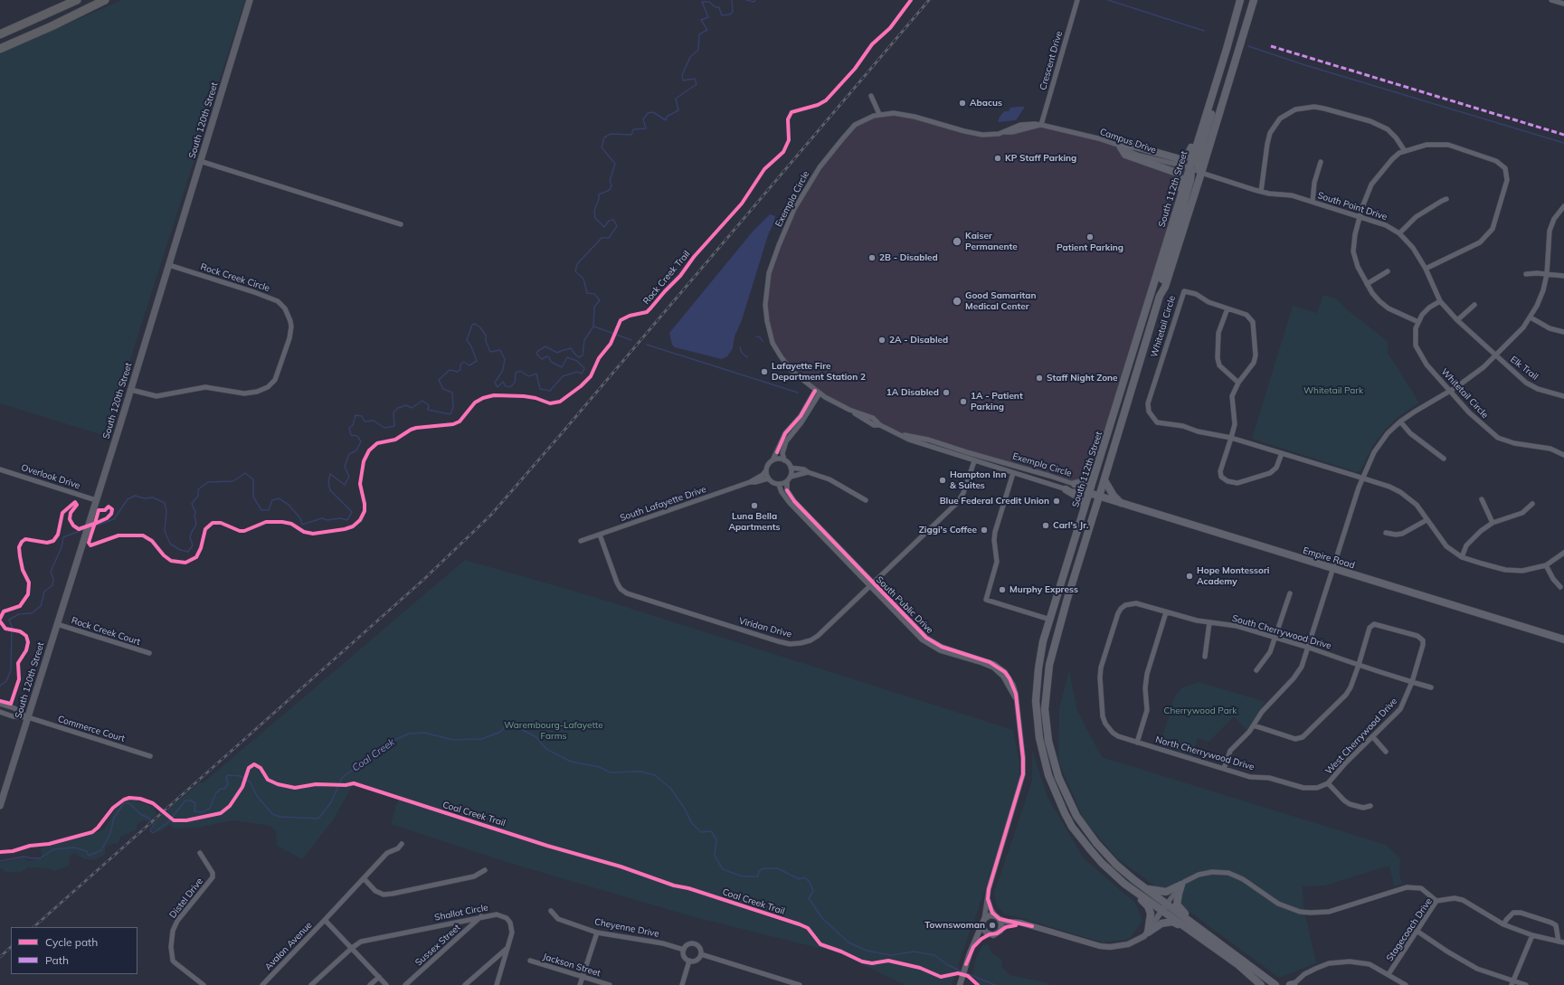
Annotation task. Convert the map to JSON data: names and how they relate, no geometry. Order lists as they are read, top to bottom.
{
  "streets": {
    "main road": ["South 120th Street", "South 112th Street", "Empire Road"],
    "street": [
      "Crescent Drive",
      "Campus Drive",
      "Exempla Circle",
      "South Point Drive",
      "Rock Creek Circle",
      "Whitetail Circle",
      "Elk Trail",
      "Overlook Drive",
      "South Lafayette Drive",
      "South Public Drive",
      "Viridan Drive",
      "Rock Creek Court",
      "South Cherrywood Drive",
      "Commerce Court",
      "West Cherrywood Drive",
      "North Cherrywood Drive",
      "Distel Drive",
      "Shallot Circle",
      "Cheyenne Drive",
      "Stagecoach Drive",
      "Sussex Street",
      "Avalon Avenue",
      "Jackson Street"
    ],
    "cycle path": ["Rock Creek Trail", "Coal Creek Trail"]
  },
  "crossings": [
    ["Crescent Drive", "Campus Drive"],
    ["Crescent Drive", "Exempla Circle"],
    ["South 120th Street", "Rock Creek Circle"],
    ["South 120th Street", "Overlook Drive"],
    ["South 120th Street", "Rock Creek Court"],
    ["South 120th Street", "Commerce Court"],
    ["Campus Drive", "South 112th Street"],
    ["Campus Drive", "Exempla Circle"],
    ["Campus Drive", "South Point Drive"],
    ["South 112th Street", "Exempla Circle"],
    ["South 112th Street", "South Point Drive"],
    ["South 112th Street", "Empire Road"],
    ["Exempla Circle", "Empire Road"],
    ["Exempla Circle", "Viridan Drive"],
    ["South Point Drive", "Whitetail Circle"],
    ["South Point Drive", "Elk Trail"],
    ["South Lafayette Drive", "South Public Drive"],
    ["South Lafayette Drive", "Viridan Drive"],
    ["South Public Drive", "Viridan Drive"],
    ["South Cherrywood Drive", "West Cherrywood Drive"],
    ["South Cherrywood Drive", "North Cherrywood Drive"],
    ["West Cherrywood Drive", "North Cherrywood Drive"],
    ["Shallot Circle", "Sussex Street"],
    ["Shallot Circle", "Avalon Avenue"]
  ],
  "water": ["Coal Creek"],
  "parks": ["Whitetail Park", "Cherrywood Park", "Warembourg-Lafayette Farms"],
  "places": [
    "Abacus",
    "KP Staff Parking",
    "Patient Parking",
    "Kaiser Permanente",
    "2B - Disabled",
    "Good Samaritan Medical Center",
    "2A - Disabled",
    "Lafayette Fire Department Station 2",
    "Staff Night Zone",
    "1A Disabled",
    "1A - Patient Parking",
    "Hampton Inn & Suites",
    "Blue Federal Credit Union",
    "Luna Bella Apartments",
    "Carl's Jr.",
    "Ziggi's Coffee",
    "Hope Montessori Academy",
    "Murphy Express",
    "Townswoman"
  ],
  "legend": ["Cycle path", "Path"]
}
